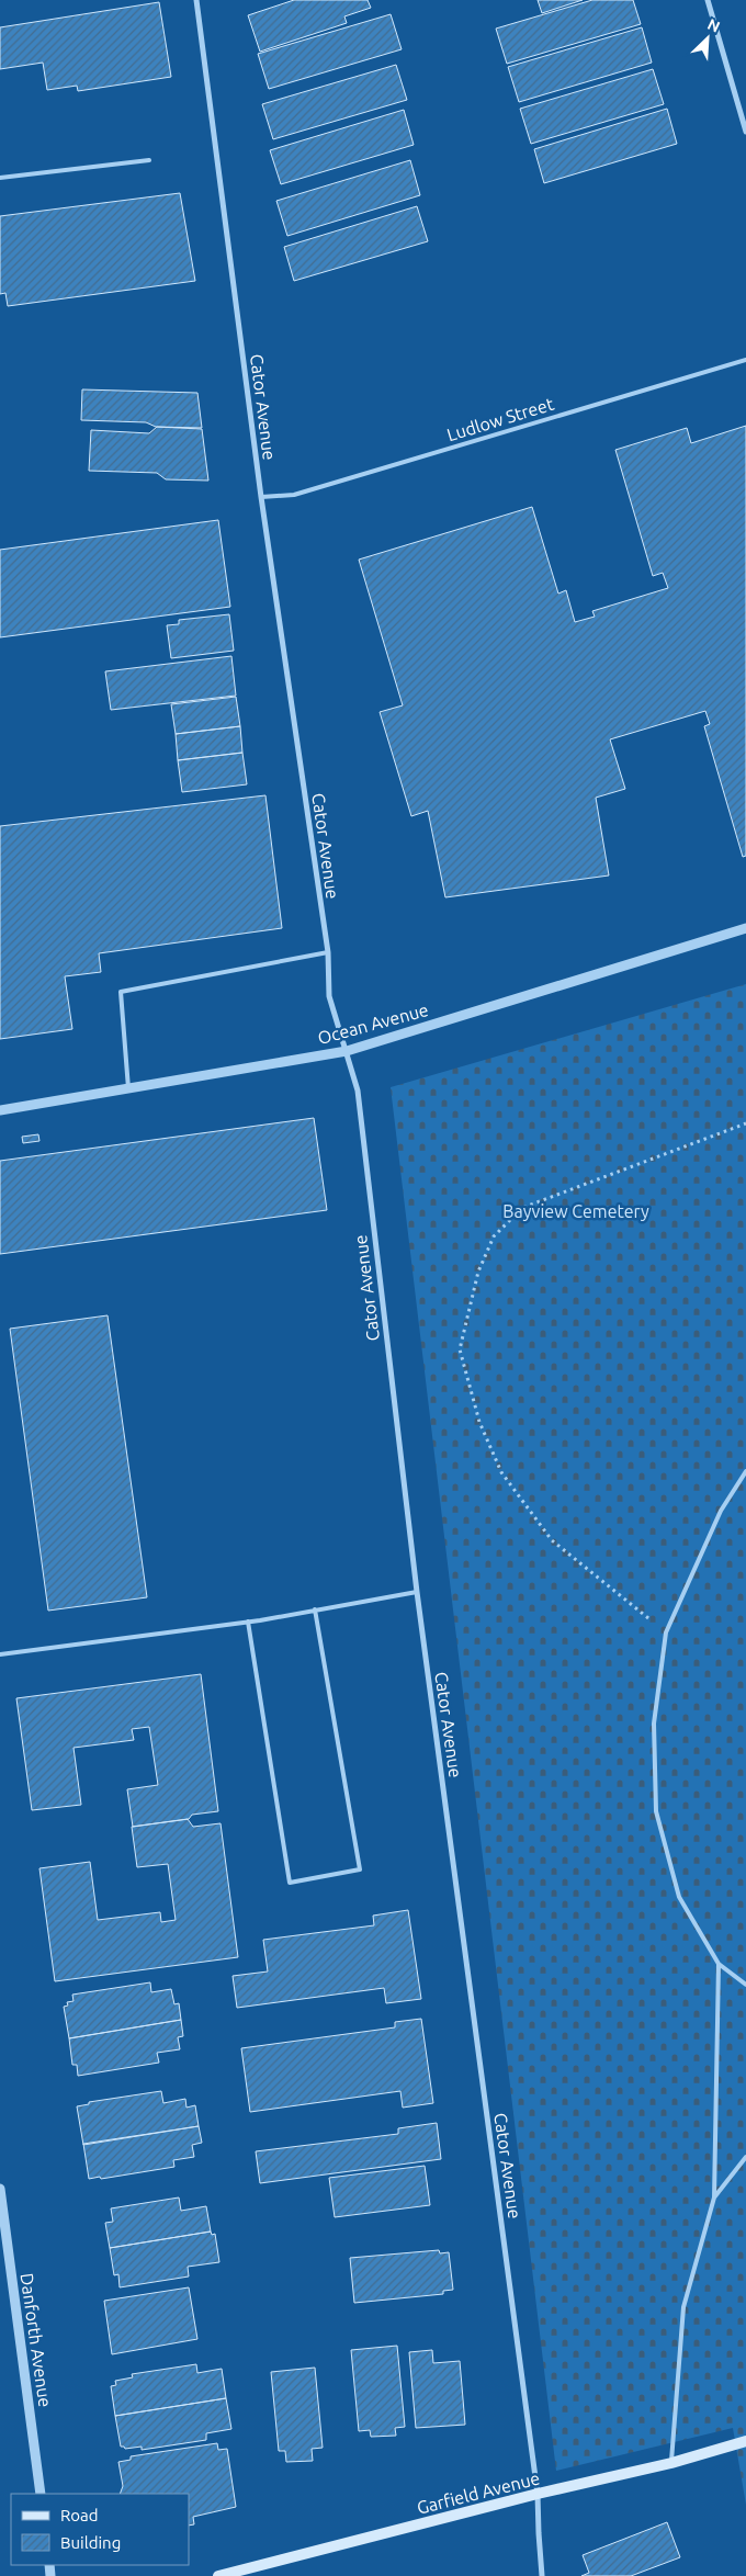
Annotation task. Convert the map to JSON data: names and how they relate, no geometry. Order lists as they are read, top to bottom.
{
  "streets": {
    "main road": ["Garfield Avenue"],
    "street": ["Cator Avenue", "Ocean Avenue", "Danforth Avenue"],
    "lane": ["Ludlow Street"]
  },
  "crossings": [
    ["Cator Avenue", "Ludlow Street"],
    ["Cator Avenue", "Ocean Avenue"],
    ["Cator Avenue", "Garfield Avenue"]
  ],
  "parks": ["Bayview Cemetery"],
  "legend": ["Road", "Building"],
  "north": "top right"
}
